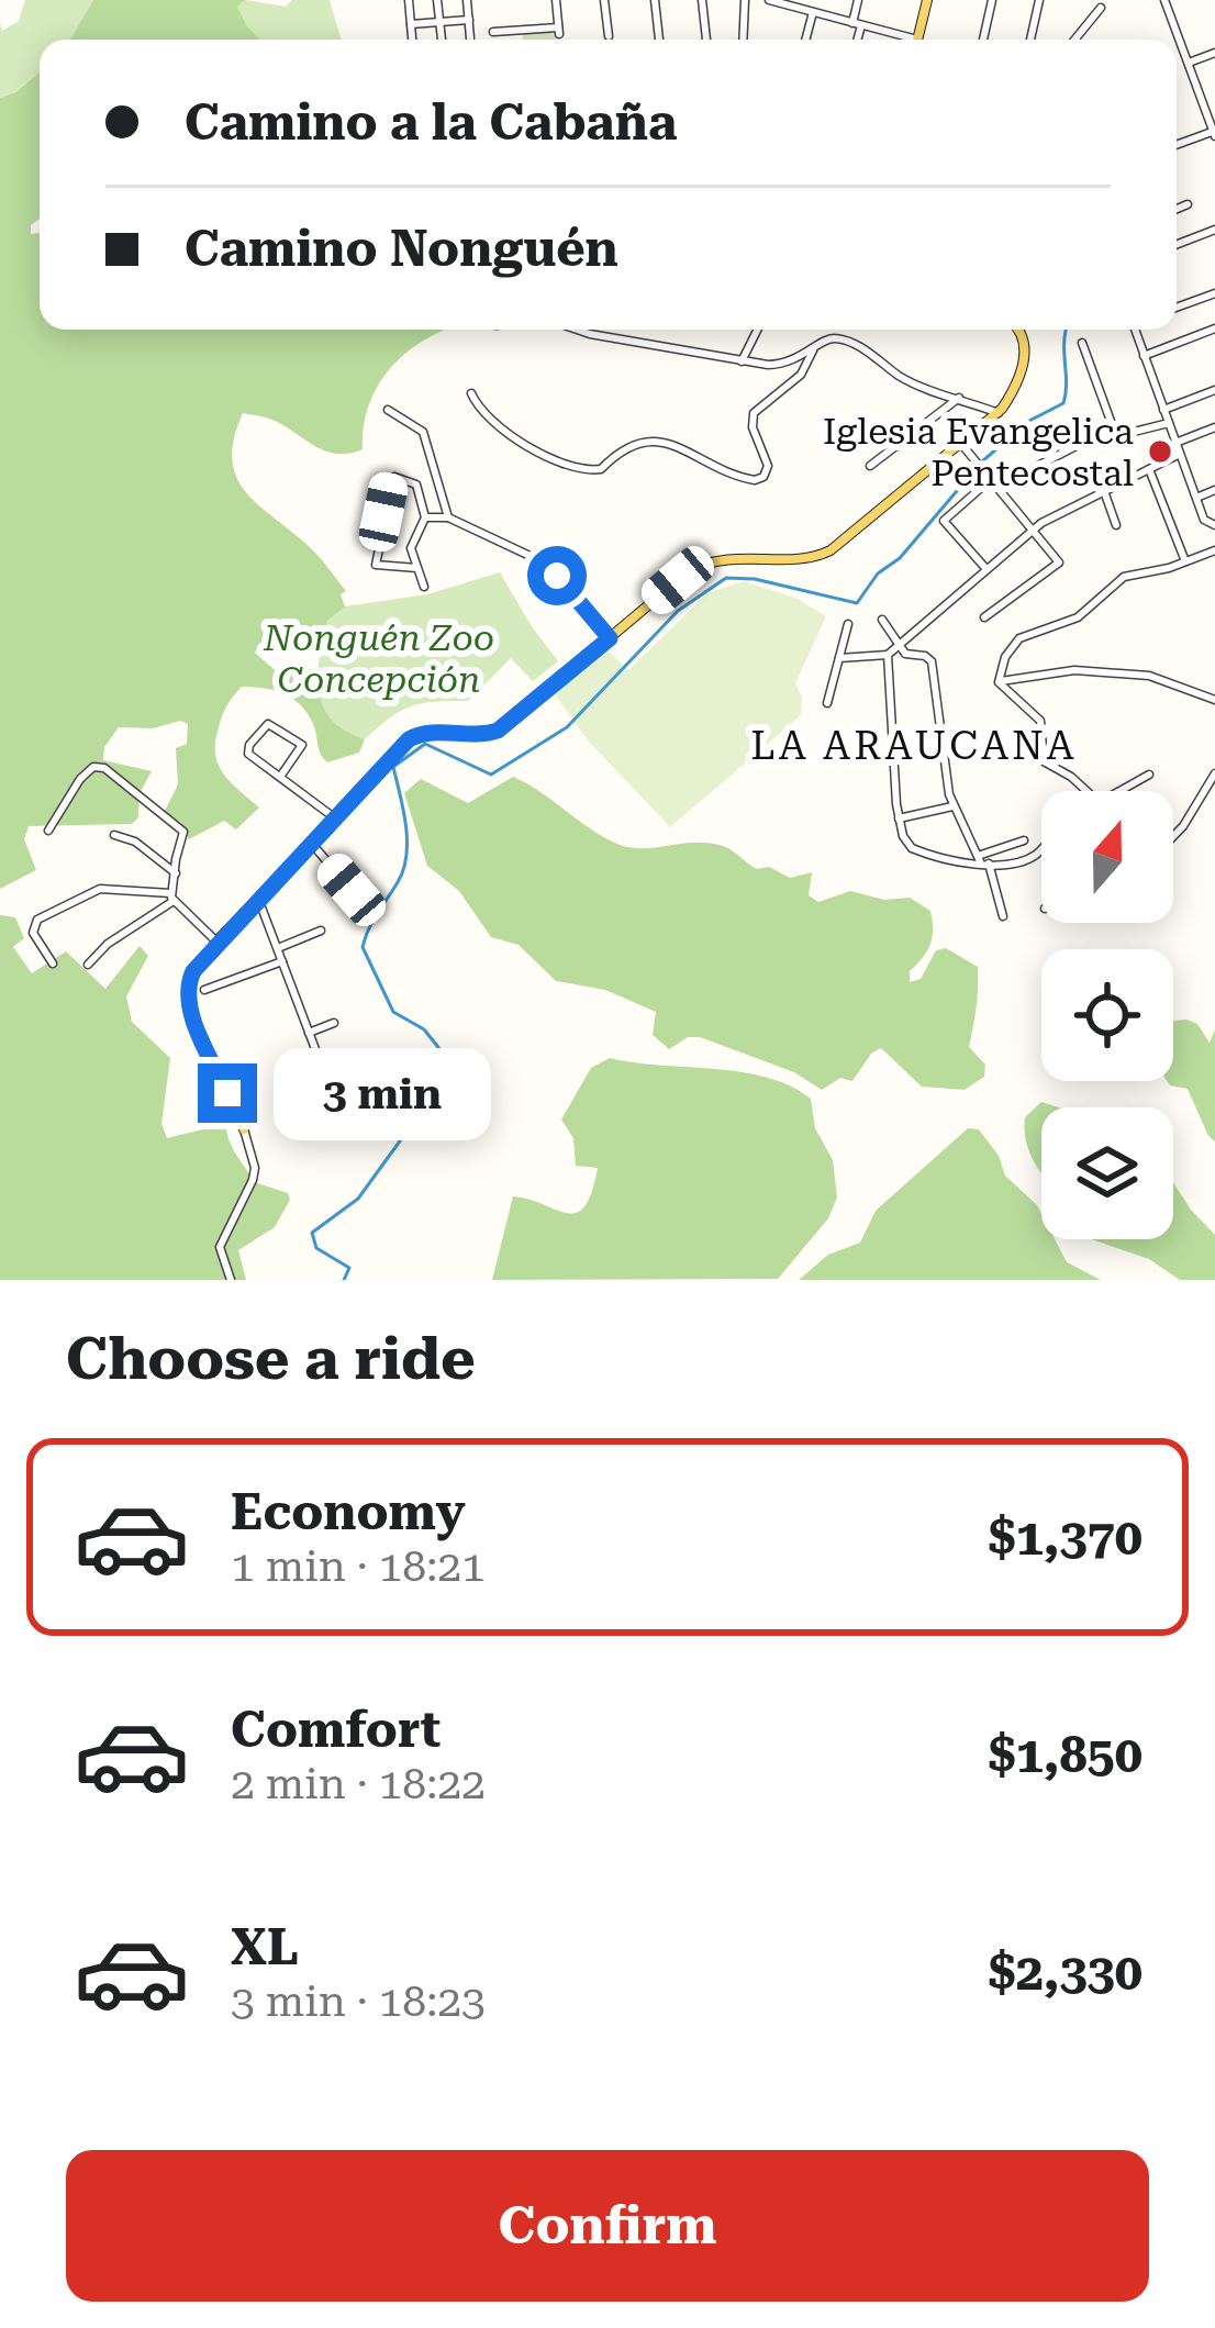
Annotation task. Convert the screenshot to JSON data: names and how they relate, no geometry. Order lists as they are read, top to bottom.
{
  "districts": ["LA ARAUCANA"],
  "parks": ["Nonguén Zoo Concepción"],
  "places": ["Iglesia Evangelica Pentecostal"],
  "north": "top",
  "page": {
    "banner": ["Camino a la Cabaña", "Camino Nonguén"],
    "bubble": "3 min",
    "heading": "Choose a ride",
    "list": [
      {
        "name": "Economy",
        "note": "1 min · 18:21",
        "value": "$1,370"
      },
      {
        "name": "Comfort",
        "note": "2 min · 18:22",
        "value": "$1,850"
      },
      {
        "name": "XL",
        "note": "3 min · 18:23",
        "value": "$2,330"
      }
    ],
    "buttons": "Confirm"
  }
}
